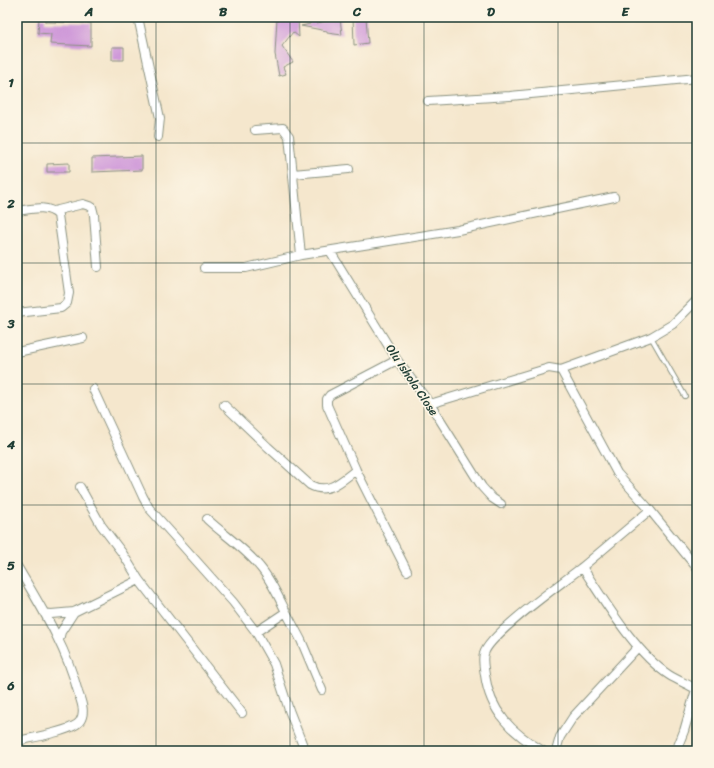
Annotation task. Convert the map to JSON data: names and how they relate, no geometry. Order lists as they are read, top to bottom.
{
  "streets": {
    "street": ["Olu Ishola Close"]
  },
  "grid": {
    "columns": [
      "A",
      "B",
      "C",
      "D",
      "E"
    ],
    "rows": [
      "1",
      "2",
      "3",
      "4",
      "5",
      "6"
    ]
  }
}
